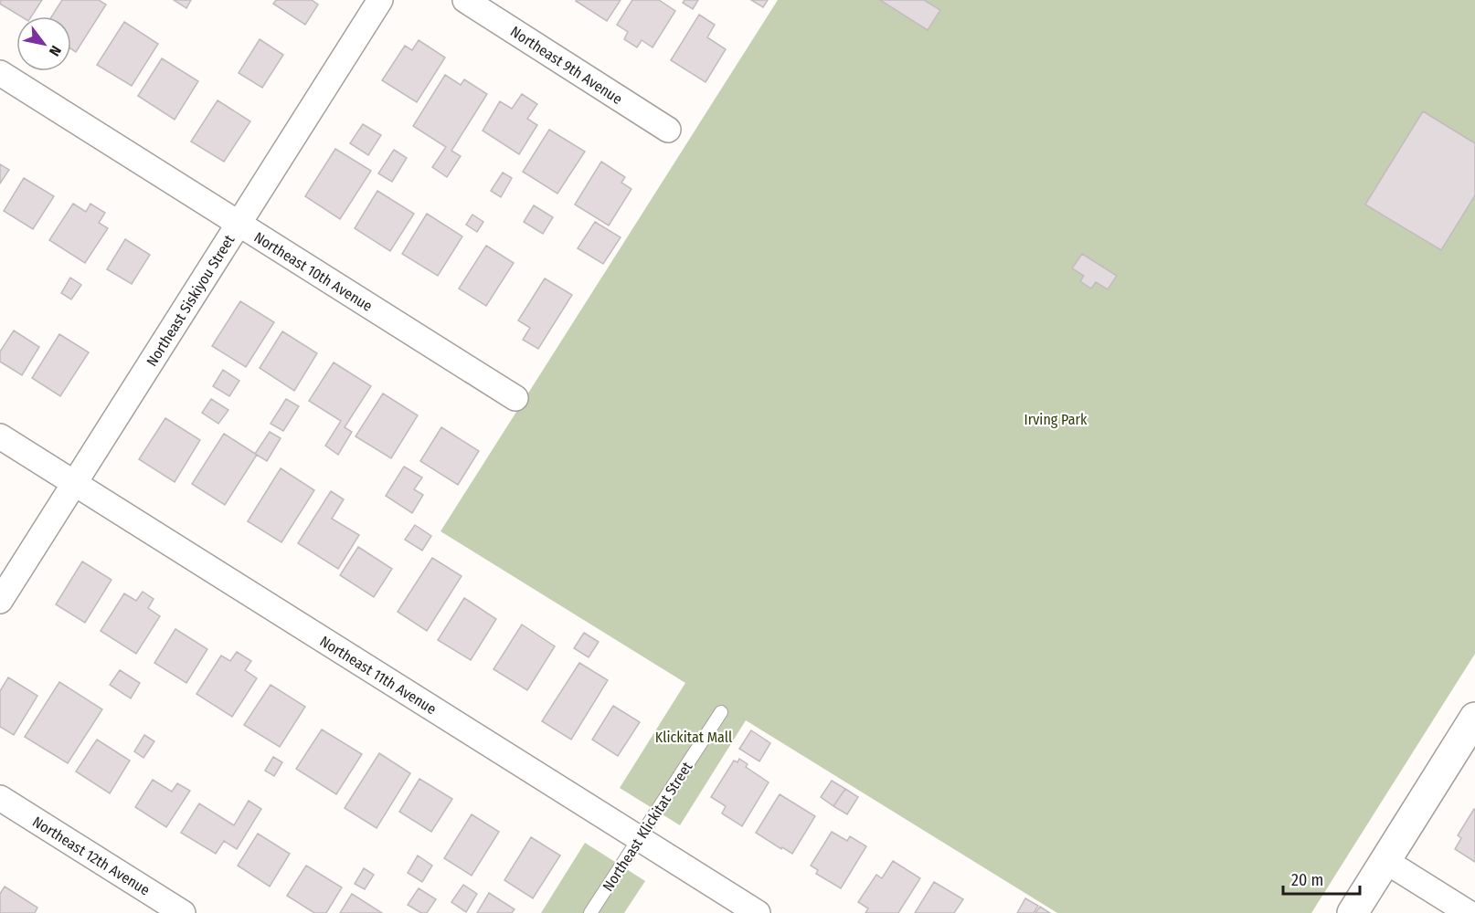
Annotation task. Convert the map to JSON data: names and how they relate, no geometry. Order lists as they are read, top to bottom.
{
  "streets": {
    "street": [
      "Northeast 9th Avenue",
      "Northeast 10th Avenue",
      "Northeast Siskiyou Street",
      "Northeast 11th Avenue",
      "Northeast 12th Avenue"
    ],
    "lane": ["Northeast Klickitat Street"]
  },
  "crossings": [
    ["Northeast 10th Avenue", "Northeast Siskiyou Street"],
    ["Northeast Siskiyou Street", "Northeast 11th Avenue"],
    ["Northeast 11th Avenue", "Northeast Klickitat Street"]
  ],
  "parks": ["Irving Park", "Klickitat Mall"],
  "scale_bar": "20 m",
  "north": "bottom right"
}
